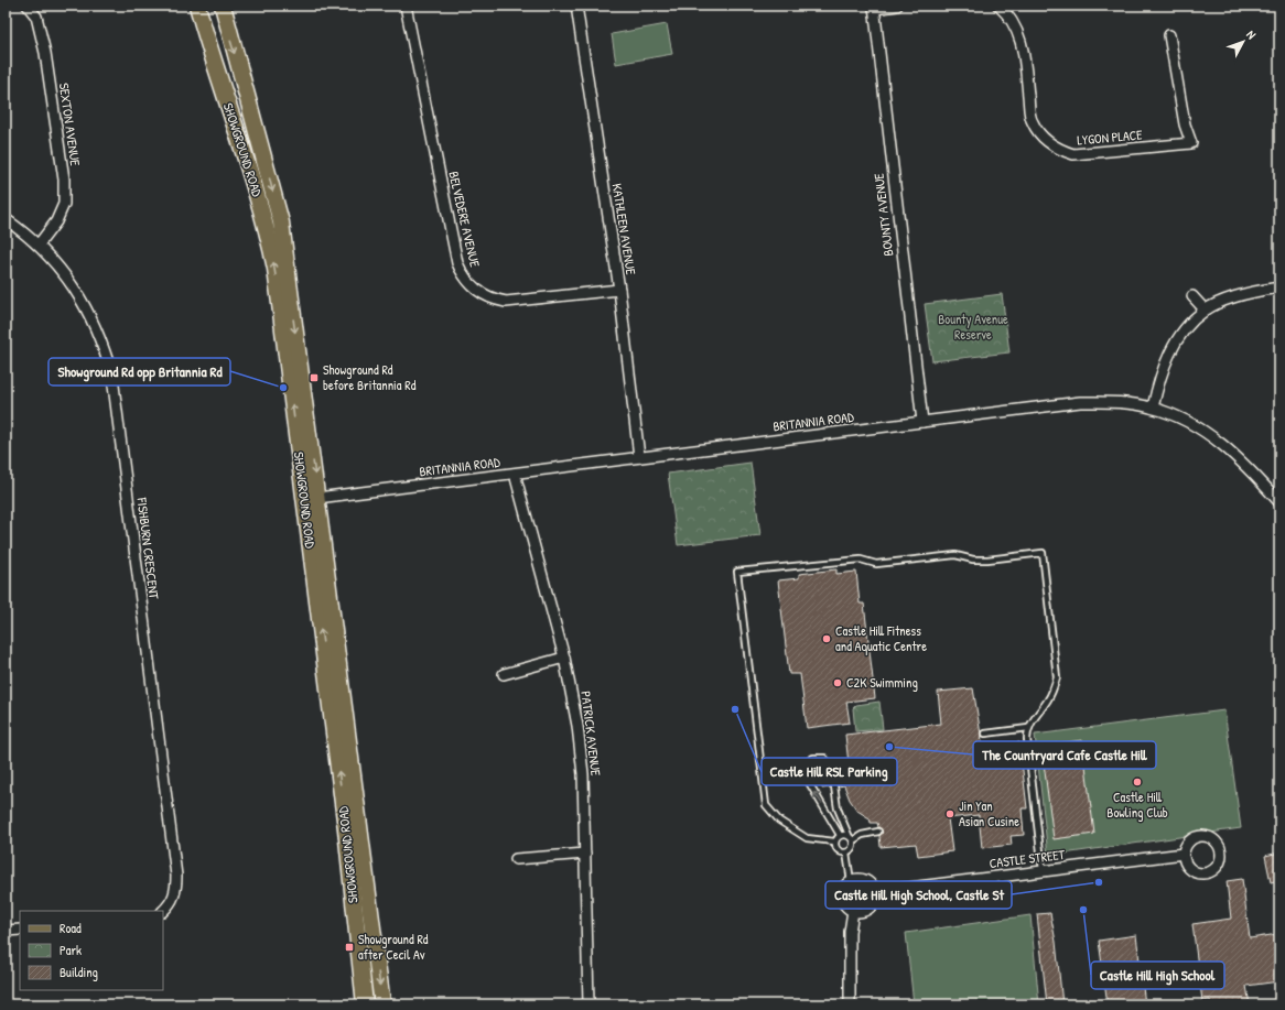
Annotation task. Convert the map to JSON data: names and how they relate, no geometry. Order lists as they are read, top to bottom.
{
  "streets": {
    "main road": ["SHOWGROUND ROAD"],
    "street": [
      "SEXTON AVENUE",
      "LYGON PLACE",
      "BOUNTY AVENUE",
      "BELVEDERE AVENUE",
      "KATHLEEN AVENUE",
      "BRITANNIA ROAD",
      "FISHBURN CRESCENT",
      "PATRICK AVENUE",
      "CASTLE STREET"
    ]
  },
  "crossings": [
    ["SEXTON AVENUE", "FISHBURN CRESCENT"],
    ["SHOWGROUND ROAD", "BRITANNIA ROAD"],
    ["BOUNTY AVENUE", "BRITANNIA ROAD"],
    ["BELVEDERE AVENUE", "KATHLEEN AVENUE"],
    ["KATHLEEN AVENUE", "BRITANNIA ROAD"],
    ["BRITANNIA ROAD", "PATRICK AVENUE"]
  ],
  "parks": ["Bounty Avenue Reserve"],
  "places": {
    "transit": ["Showground Rd before Britannia Rd", "Showground Rd after Cecil Av"],
    "other": [
      "Showground Rd opp Britannia Rd",
      "Castle Hill Fitness and Aquatic Centre",
      "C2K Swimming",
      "Castle Hill RSL Parking",
      "The Countryard Cafe Castle Hill",
      "Castle Hill Bowling Club",
      "Jin Yan Asian Cusine",
      "Castle Hill High School, Castle St",
      "Castle Hill High School"
    ]
  },
  "legend": ["Road", "Park", "Building"],
  "north": "top right"
}
